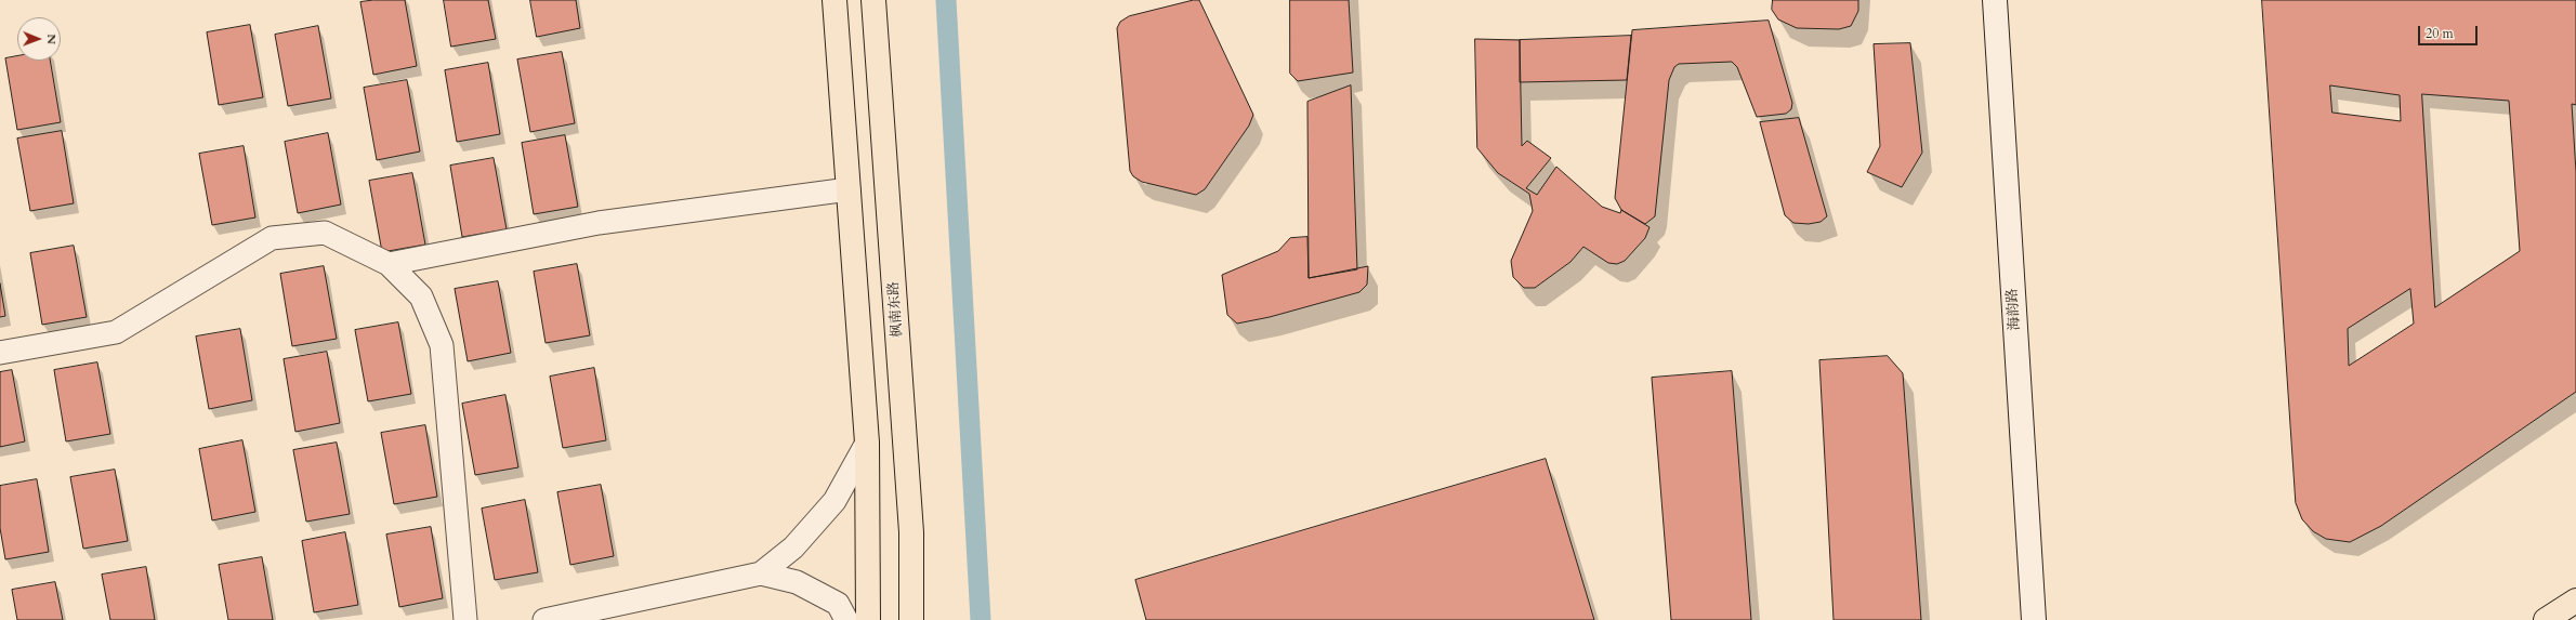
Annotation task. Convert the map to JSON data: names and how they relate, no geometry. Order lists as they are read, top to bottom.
{
  "streets": {
    "main road": ["枫南东路", "海韵路"]
  },
  "scale_bar": "20 m",
  "north": "right"
}
